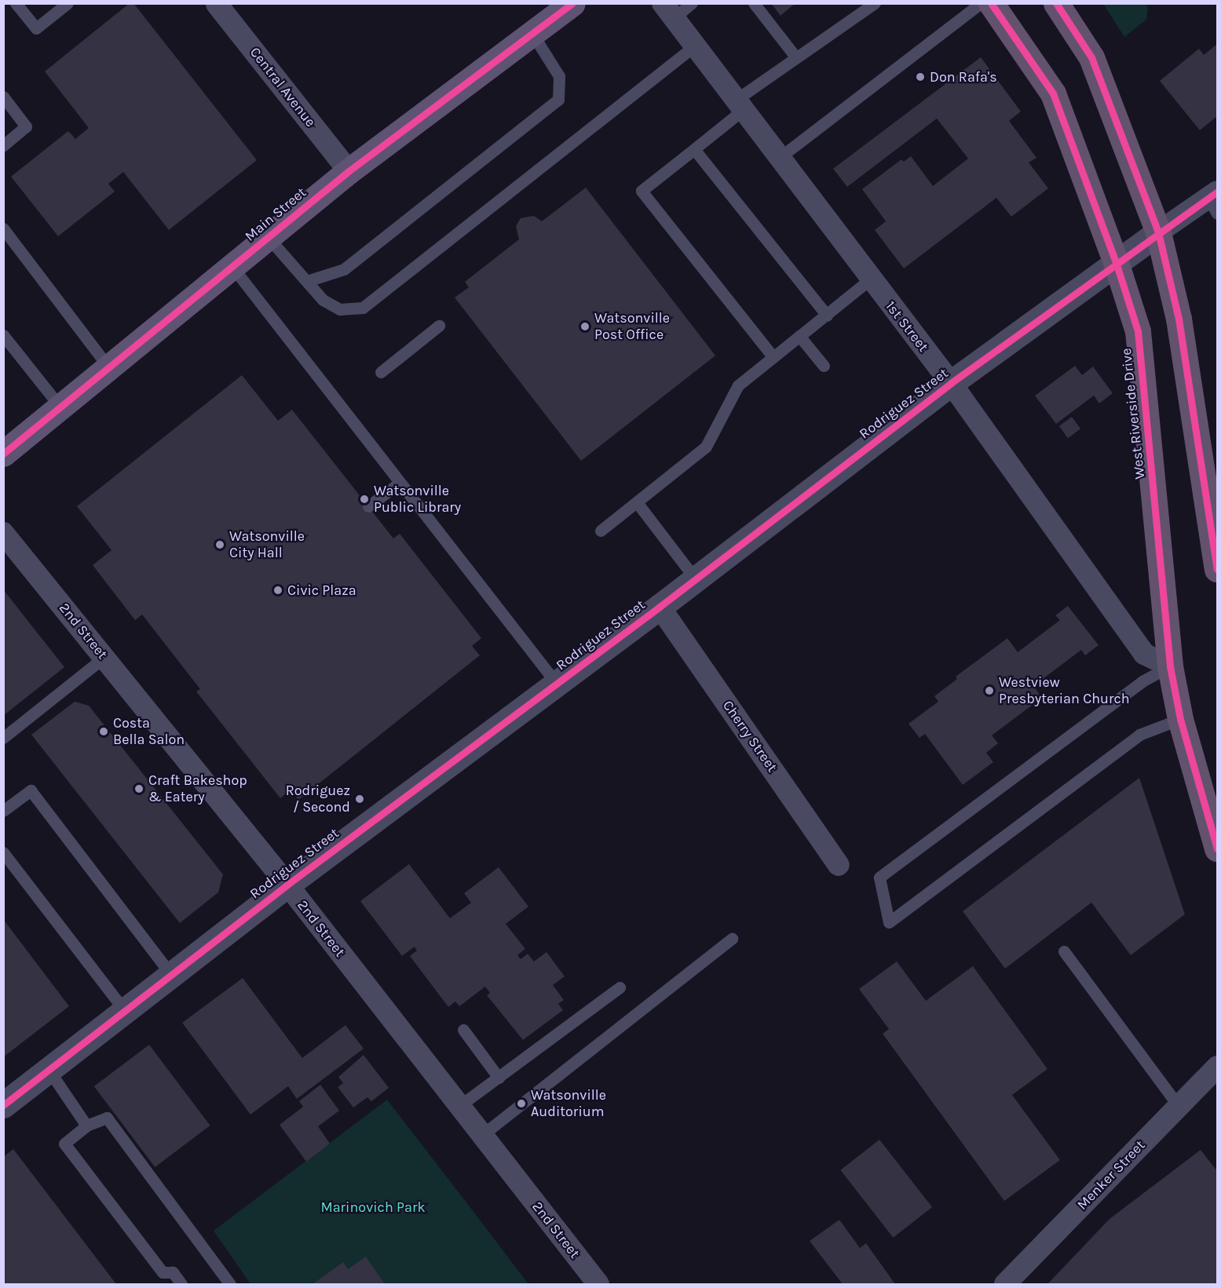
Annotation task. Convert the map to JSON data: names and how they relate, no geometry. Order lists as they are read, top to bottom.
{
  "streets": {
    "highway": ["West Riverside Drive"],
    "main road": ["Main Street"],
    "street": [
      "Central Avenue",
      "1st Street",
      "Rodriguez Street",
      "2nd Street",
      "Cherry Street",
      "Menker Street"
    ]
  },
  "crossings": [
    ["Central Avenue", "Main Street"],
    ["1st Street", "Rodriguez Street"],
    ["1st Street", "West Riverside Drive"],
    ["Rodriguez Street", "West Riverside Drive"],
    ["Rodriguez Street", "2nd Street"],
    ["Rodriguez Street", "Cherry Street"]
  ],
  "parks": ["Marinovich Park"],
  "places": [
    "Don Rafa's",
    "Watsonville Post Office",
    "Watsonville Public Library",
    "Watsonville City Hall",
    "Civic Plaza",
    "Westview Presbyterian Church",
    "Costa Bella Salon",
    "Craft Bakeshop & Eatery",
    "Rodriguez / Second",
    "Watsonville Auditorium"
  ]
}
